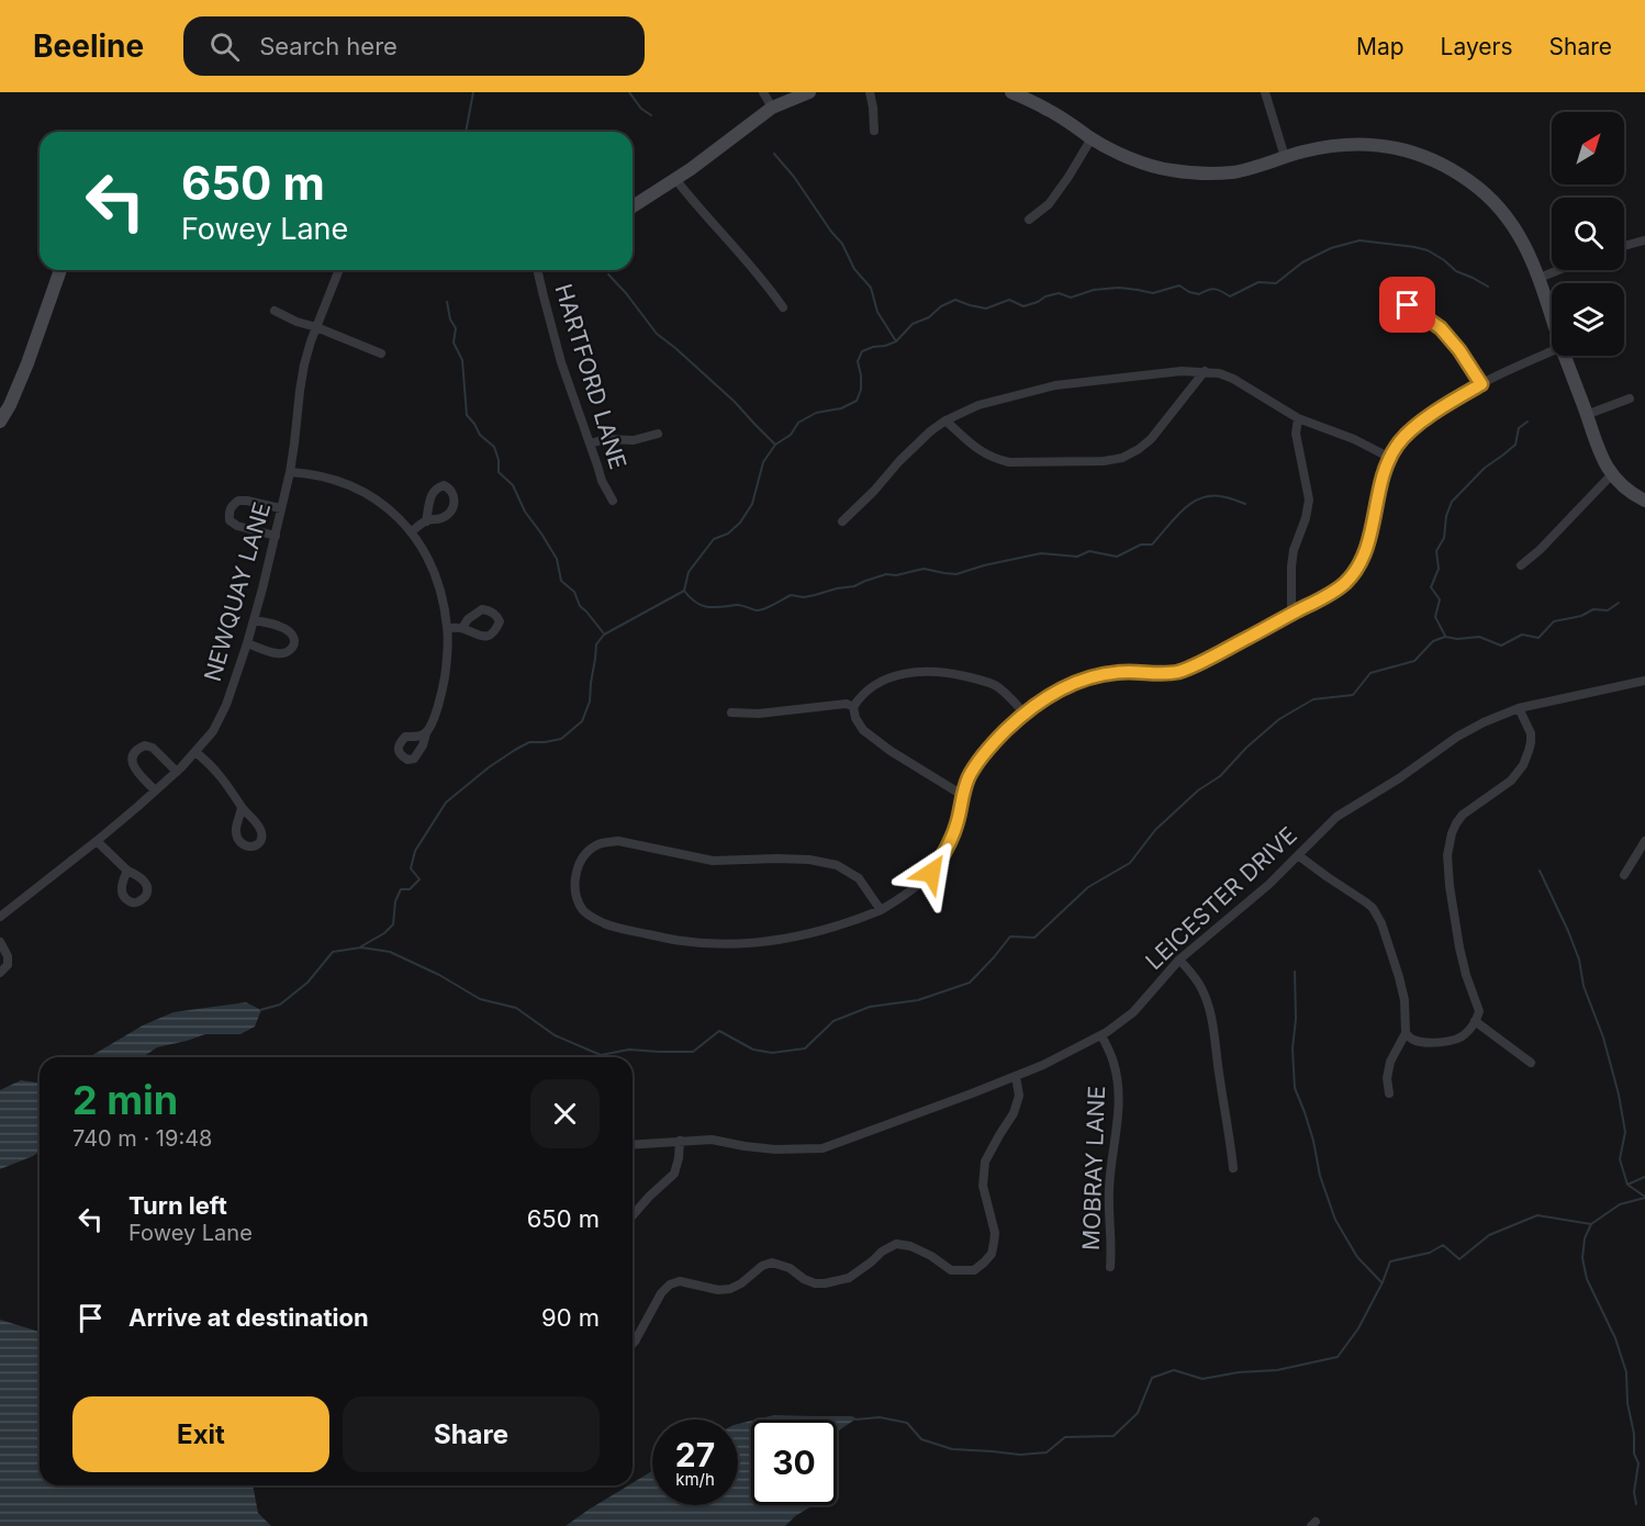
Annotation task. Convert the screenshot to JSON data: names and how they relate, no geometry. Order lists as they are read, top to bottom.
{
  "streets": {
    "street": [
      "HARTFORD LANE",
      "NEWQUAY LANE",
      "LEICESTER DRIVE",
      "MOBRAY LANE"
    ]
  },
  "crossings": [
    ["LEICESTER DRIVE", "MOBRAY LANE"]
  ],
  "north": "top right",
  "page": {
    "header": "Beeline",
    "search": "Search here",
    "nav": ["Map", "Layers", "Share"],
    "turn": ["650 m", "Fowey Lane"],
    "heading": ["2 min", "740 m · 19:48"],
    "list": [
      {
        "name": "Turn left",
        "note": "Fowey Lane",
        "value": "650 m"
      },
      {
        "name": "Arrive at destination",
        "value": "90 m"
      }
    ],
    "buttons": ["Exit", "Share"],
    "speed": "27 km/h",
    "limit": "30"
  }
}
